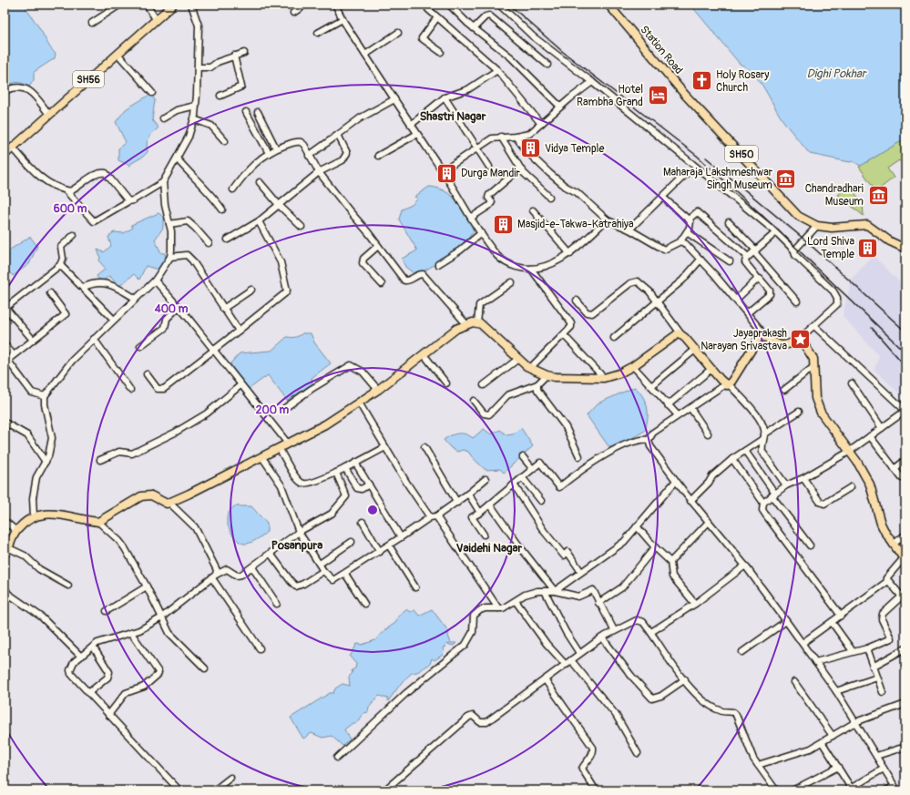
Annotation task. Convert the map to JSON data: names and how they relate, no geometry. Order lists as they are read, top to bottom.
{
  "streets": {
    "main road": ["Station Road", "SH56", "SH50"]
  },
  "districts": ["Shastri Nagar", "Posanpura", "Vaidehi Nagar"],
  "water": ["Dighi Pokhar"],
  "places": {
    "church": ["Holy Rosary Church"],
    "hotel": ["Hotel Rambha Grand"],
    "building": [
      "Vidya Temple",
      "Durga Mandir",
      "Masjid-e-Takwa-Katrahiya",
      "Lord Shiva Temple"
    ],
    "museum": ["Maharaja Lakshmeshwar Singh Museum", "Chandradhari Museum"],
    "place": ["Jayaprakash Narayan Srivastava"]
  },
  "rings": ["600 m", "400 m", "200 m"]
}
